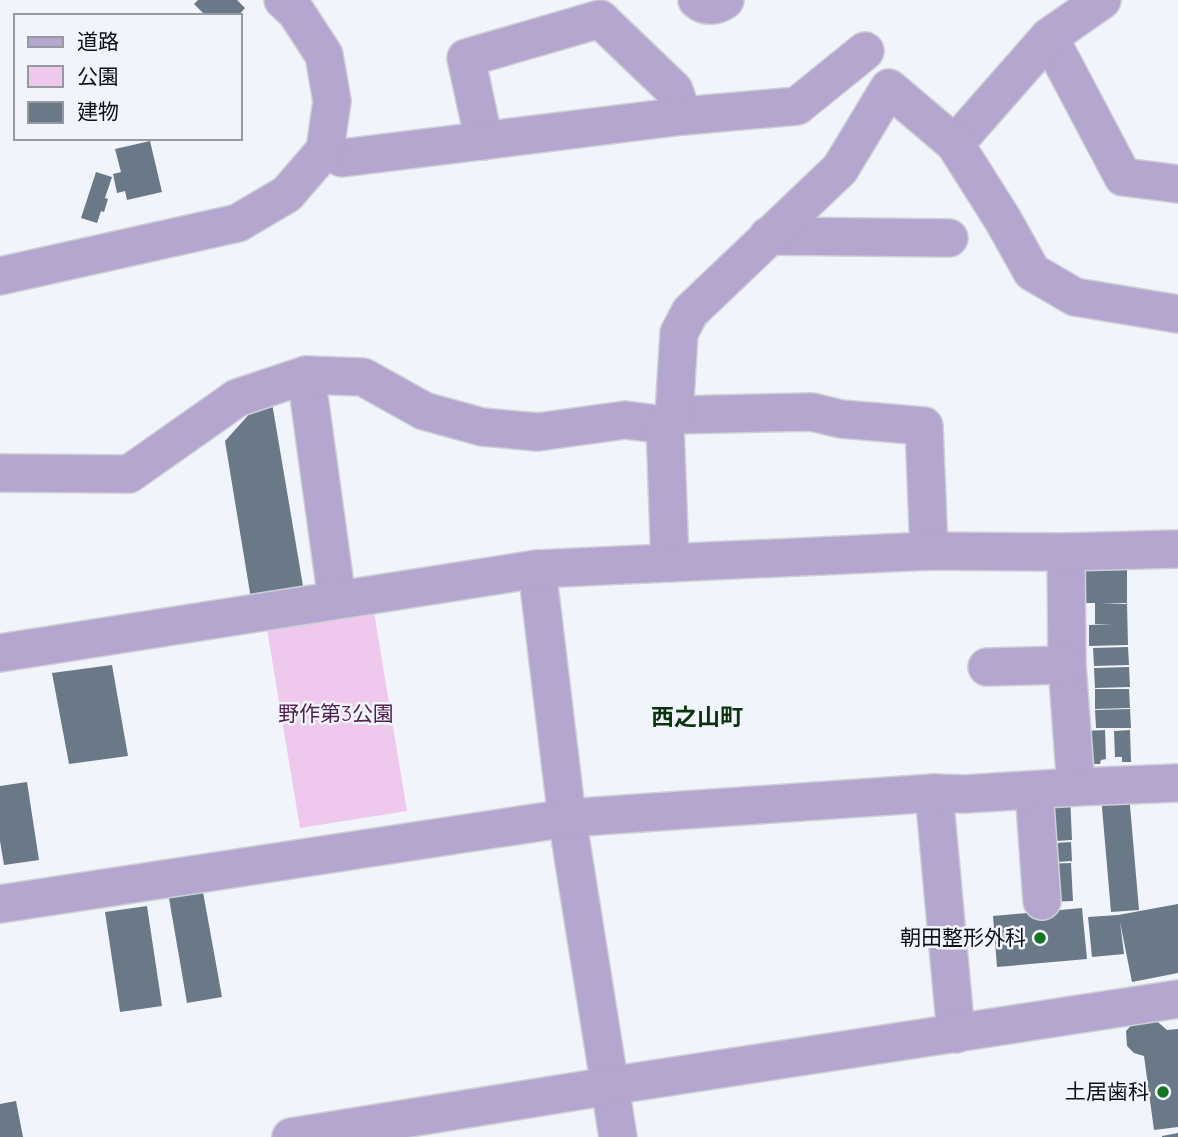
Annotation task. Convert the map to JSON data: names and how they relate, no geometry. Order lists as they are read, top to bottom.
{
  "districts": ["西之山町"],
  "parks": ["野作第3公園"],
  "places": ["朝田整形外科", "土居歯科"],
  "legend": ["道路", "公園", "建物"]
}
